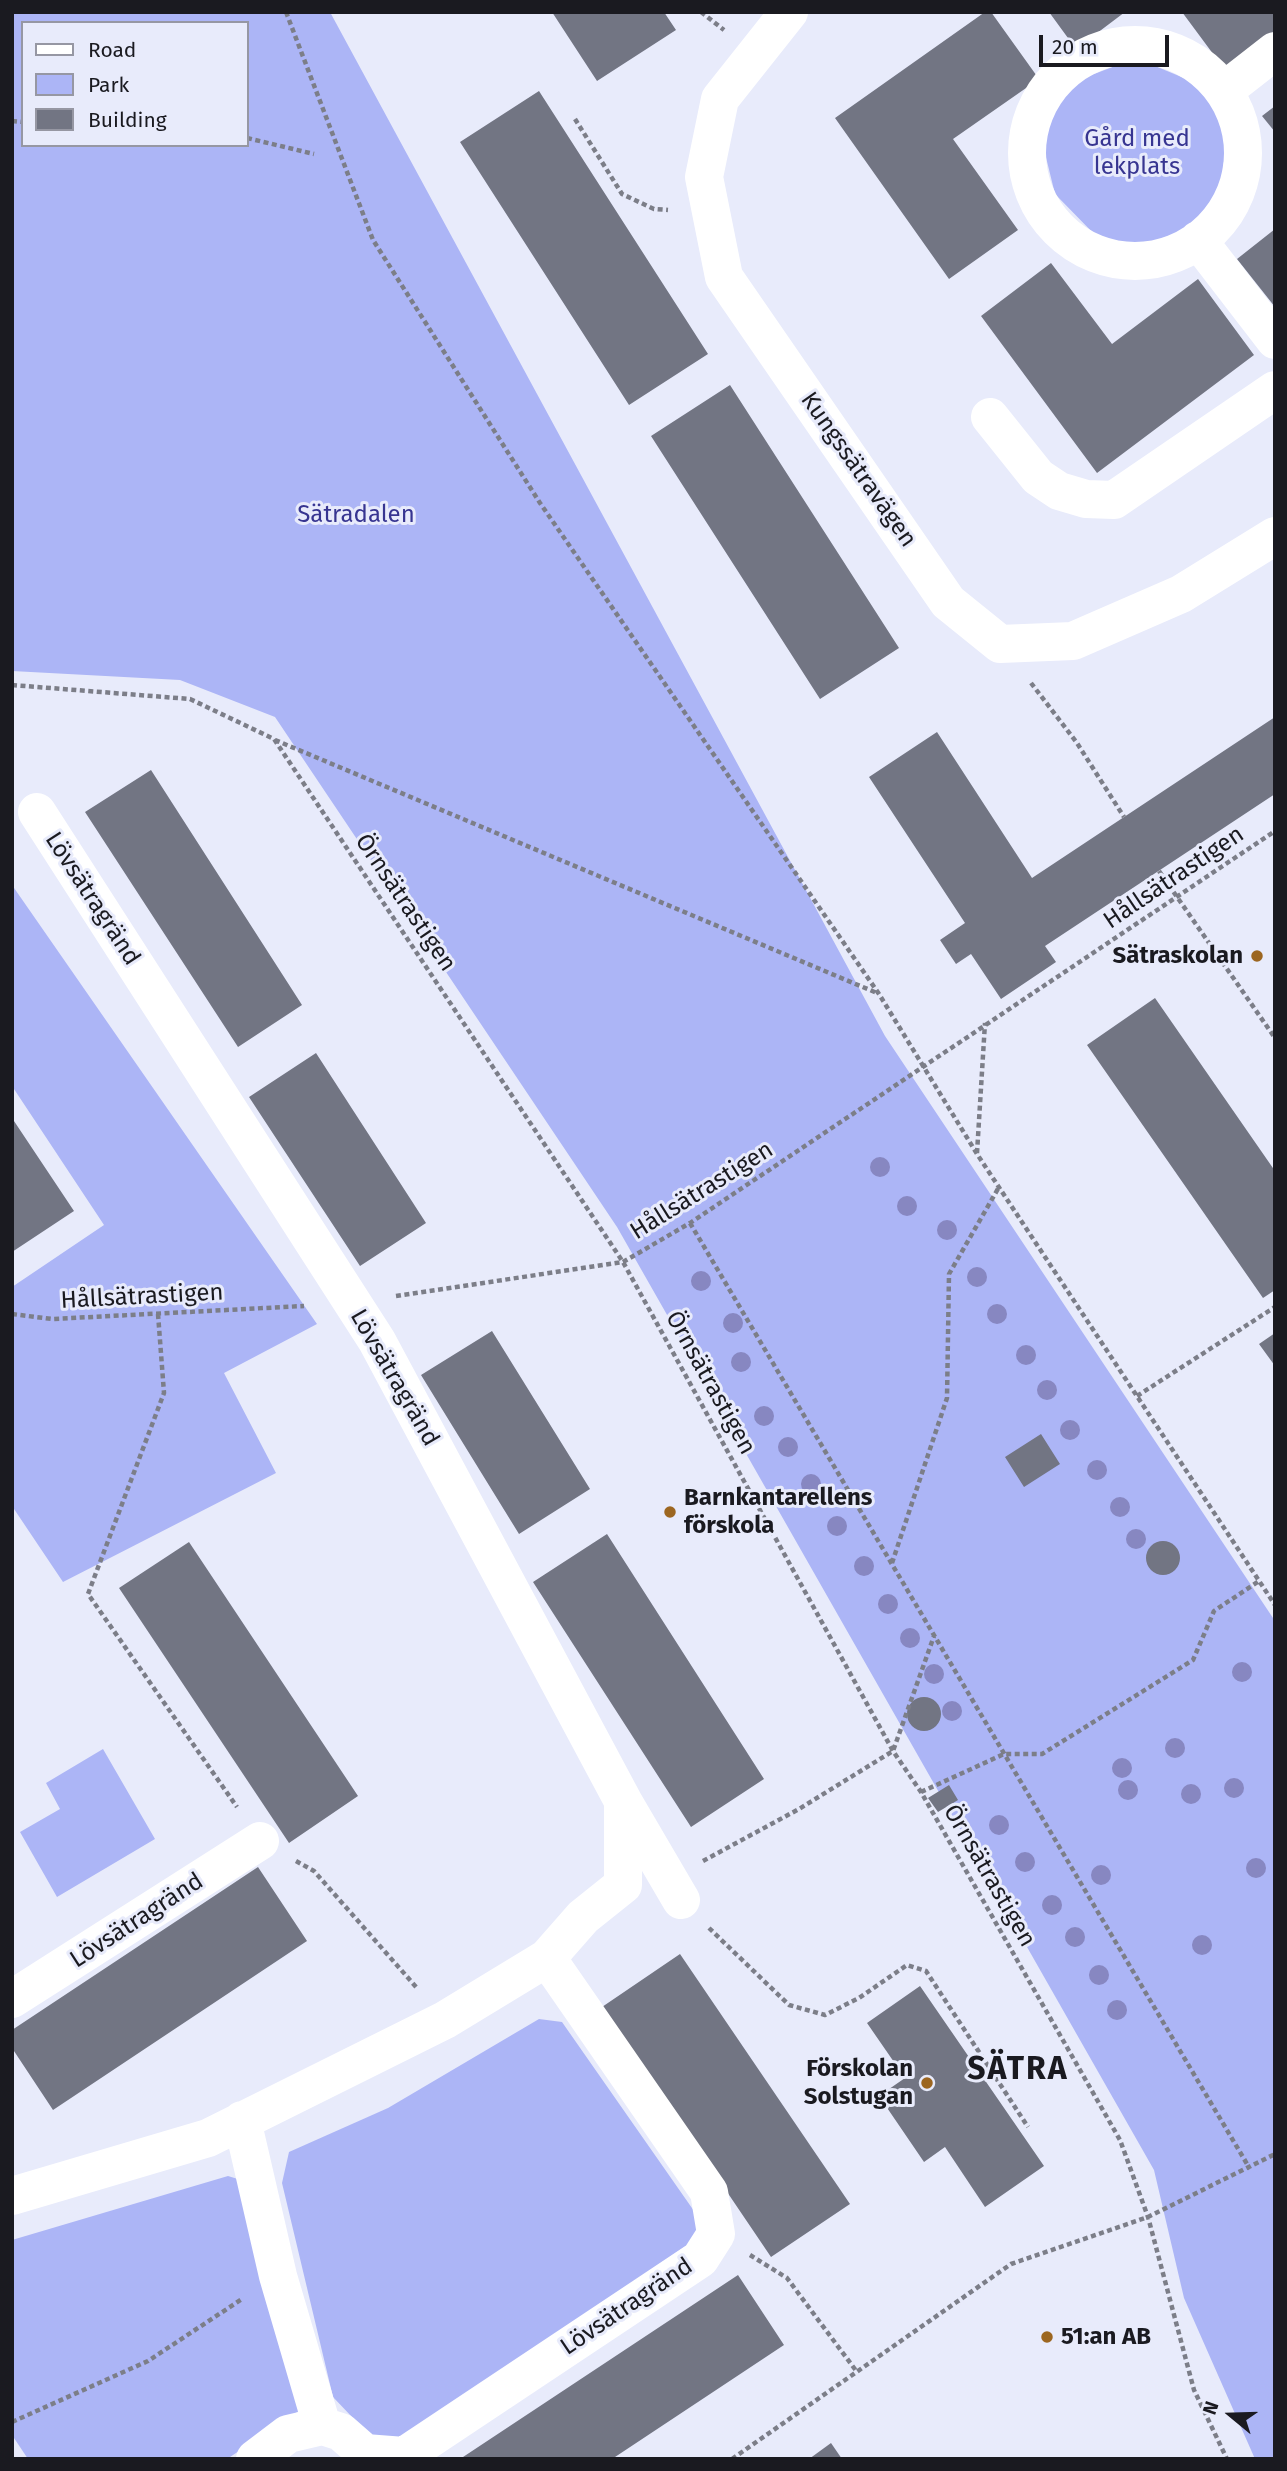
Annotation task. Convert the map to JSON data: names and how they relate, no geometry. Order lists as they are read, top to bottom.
{
  "streets": {
    "street": ["Kungssätravägen", "Lövsätragränd"],
    "path": ["Hållsätrastigen", "Örnsätrastigen"]
  },
  "crossings": [
    ["Hållsätrastigen", "Lövsätragränd"],
    ["Hållsätrastigen", "Örnsätrastigen"]
  ],
  "districts": ["SÄTRA"],
  "parks": ["Gård med lekplats", "Sätradalen"],
  "places": [
    "Sätraskolan",
    "Barnkantarellens förskola",
    "Förskolan Solstugan",
    "51:an AB"
  ],
  "legend": ["Road", "Park", "Building"],
  "scale_bar": "20 m",
  "north": "left"
}
